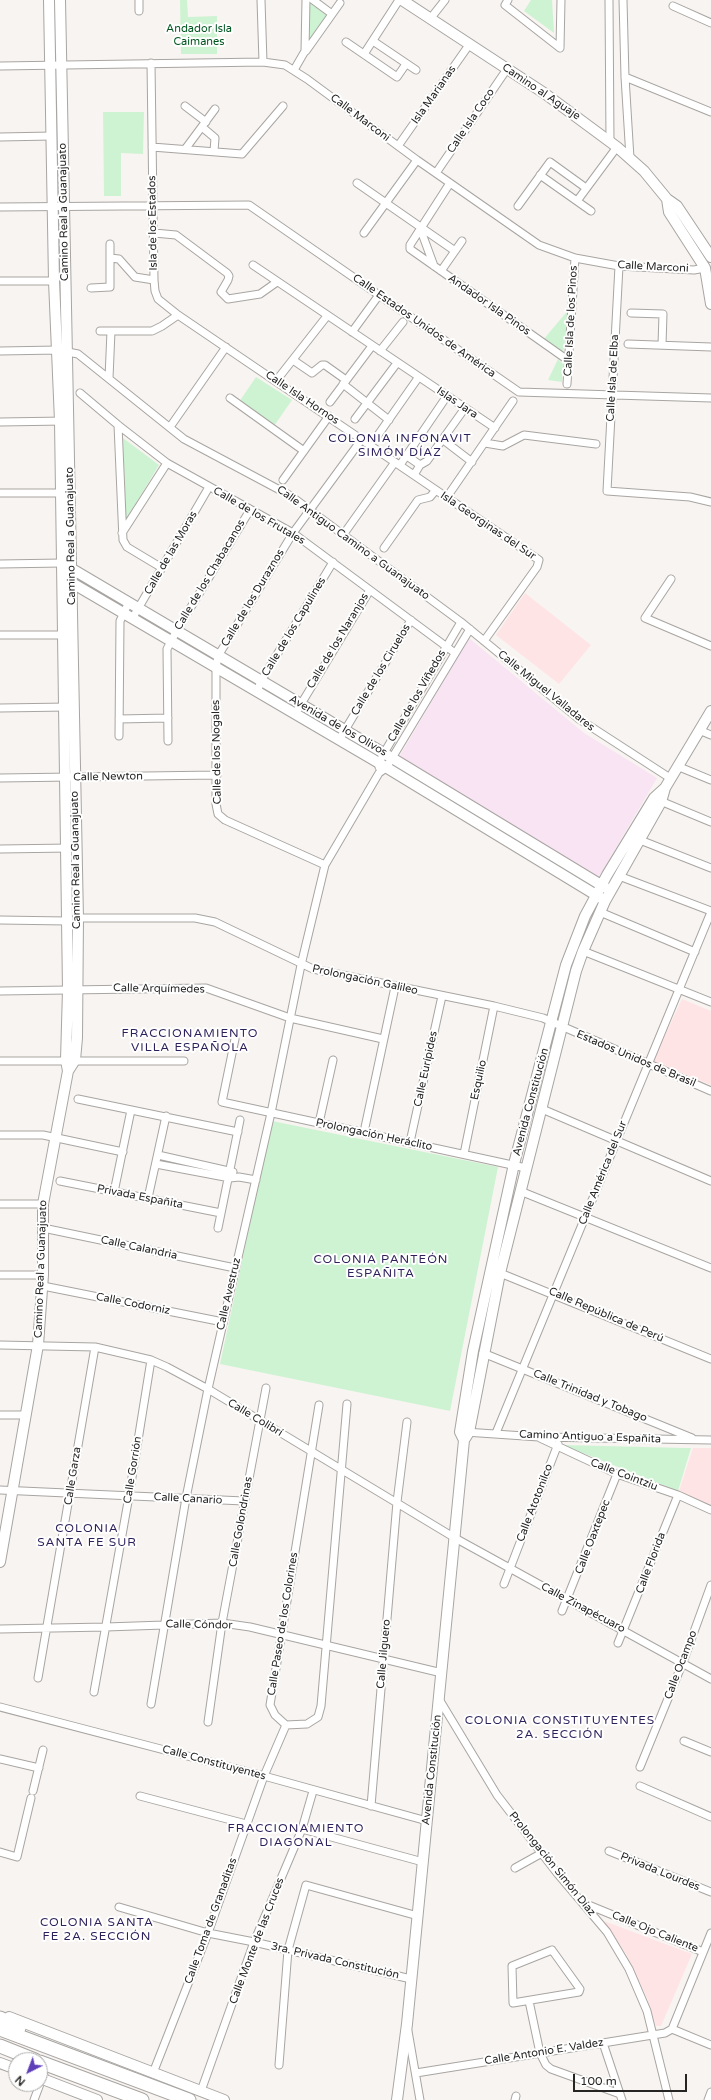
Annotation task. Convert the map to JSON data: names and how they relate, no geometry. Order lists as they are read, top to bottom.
{
  "streets": {
    "street": [
      "Camino al Aguaje",
      "Isla Marianas",
      "Calle Marconi",
      "Calle Isla Coco",
      "Camino Real a Guanajuato",
      "Isla de los Estados",
      "Andador Isla Pinos",
      "Calle Isla de los Pinos",
      "Calle Estados Unidos de América",
      "Calle Isla de Elba",
      "Calle Isla Hornos",
      "Islas Jara",
      "Calle de los Frutales",
      "Isla Georginas del Sur",
      "Calle Antiguo Camino a Guanajuato",
      "Calle de las Moras",
      "Calle de los Chabacanos",
      "Calle de los Duraznos",
      "Calle de los Capulines",
      "Calle de los Naranjos",
      "Calle de los Ciruelos",
      "Calle Miguel Valladares",
      "Calle de los Viñedos",
      "Avenida de los Olivos",
      "Calle de los Nogales",
      "Calle Newton",
      "Prolongación Galileo",
      "Calle Arquímedes",
      "Estados Unidos de Brasil",
      "Calle Eurípides",
      "Esquilio",
      "Avenida Constitución",
      "Prolongación Heráclito",
      "Calle América del Sur",
      "Privada Españita",
      "Calle Calandria",
      "Calle Avestruz",
      "Calle Codorniz",
      "Calle República de Perú",
      "Calle Trinidad y Tobago",
      "Calle Colibrí",
      "Camino Antiguo a Españita",
      "Calle Gorrión",
      "Calle Cointziu",
      "Calle Garza",
      "Calle Canario",
      "Calle Atotonilco",
      "Calle Golondrinas",
      "Calle Oaxtepec",
      "Calle Florida",
      "Calle Zinapécuaro",
      "Calle Paseo de los Colorines",
      "Calle Cóndor",
      "Calle Jilguero",
      "Calle Ocampo",
      "Calle Constituyentes",
      "Prolongación Simón Díaz",
      "Privada Lourdes",
      "Calle Toma de Granaditas",
      "Calle Ojo Caliente",
      "Calle Monte de las Cruces",
      "3ra. Privada Constitución",
      "Calle Antonio E. Valdez"
    ]
  },
  "crossings": [
    ["Camino al Aguaje", "Isla Marianas"],
    ["Camino al Aguaje", "Calle Marconi"],
    ["Camino al Aguaje", "Calle Isla Coco"],
    ["Isla Marianas", "Calle Marconi"],
    ["Calle Marconi", "Calle Isla Coco"],
    ["Calle Marconi", "Camino Real a Guanajuato"],
    ["Calle Marconi", "Isla de los Estados"],
    ["Calle Marconi", "Calle Isla de los Pinos"],
    ["Calle Marconi", "Calle Isla de Elba"],
    ["Camino Real a Guanajuato", "Calle Estados Unidos de América"],
    ["Camino Real a Guanajuato", "Calle Antiguo Camino a Guanajuato"],
    ["Camino Real a Guanajuato", "Avenida de los Olivos"],
    ["Camino Real a Guanajuato", "Calle Newton"],
    ["Camino Real a Guanajuato", "Prolongación Galileo"],
    ["Camino Real a Guanajuato", "Calle Arquímedes"],
    ["Camino Real a Guanajuato", "Calle Calandria"],
    ["Camino Real a Guanajuato", "Calle Codorniz"],
    ["Camino Real a Guanajuato", "Calle Colibrí"],
    ["Camino Real a Guanajuato", "Calle Canario"],
    ["Isla de los Estados", "Calle Estados Unidos de América"],
    ["Isla de los Estados", "Calle Isla Hornos"],
    ["Andador Isla Pinos", "Calle Isla de los Pinos"],
    ["Calle Estados Unidos de América", "Calle Isla de Elba"],
    ["Calle Isla Hornos", "Isla Georginas del Sur"],
    ["Calle Isla Hornos", "Calle de los Duraznos"],
    ["Calle de los Frutales", "Calle de las Moras"],
    ["Calle de los Frutales", "Calle de los Chabacanos"],
    ["Calle de los Frutales", "Calle de los Duraznos"],
    ["Calle de los Frutales", "Calle de los Capulines"],
    ["Calle de los Frutales", "Calle de los Naranjos"],
    ["Calle de los Frutales", "Calle de los Ciruelos"],
    ["Calle de los Frutales", "Calle de los Viñedos"],
    ["Isla Georginas del Sur", "Calle Antiguo Camino a Guanajuato"],
    ["Isla Georginas del Sur", "Calle Miguel Valladares"],
    ["Calle Antiguo Camino a Guanajuato", "Calle de los Duraznos"],
    ["Calle Antiguo Camino a Guanajuato", "Calle Miguel Valladares"],
    ["Calle Antiguo Camino a Guanajuato", "Calle de los Viñedos"],
    ["Calle de las Moras", "Avenida de los Olivos"],
    ["Calle de los Chabacanos", "Avenida de los Olivos"],
    ["Calle de los Duraznos", "Avenida de los Olivos"],
    ["Calle de los Duraznos", "Calle de los Nogales"],
    ["Calle de los Capulines", "Avenida de los Olivos"],
    ["Calle de los Naranjos", "Avenida de los Olivos"],
    ["Calle de los Ciruelos", "Avenida de los Olivos"],
    ["Calle Miguel Valladares", "Avenida Constitución"],
    ["Calle de los Viñedos", "Avenida de los Olivos"],
    ["Calle de los Viñedos", "Calle de los Nogales"],
    ["Calle de los Viñedos", "Prolongación Galileo"],
    ["Calle de los Viñedos", "Calle Avestruz"],
    ["Avenida de los Olivos", "Calle de los Nogales"],
    ["Avenida de los Olivos", "Avenida Constitución"],
    ["Calle de los Nogales", "Calle Newton"],
    ["Prolongación Galileo", "Estados Unidos de Brasil"],
    ["Prolongación Galileo", "Calle Eurípides"],
    ["Prolongación Galileo", "Esquilio"],
    ["Prolongación Galileo", "Avenida Constitución"],
    ["Prolongación Galileo", "Calle Avestruz"],
    ["Calle Arquímedes", "Calle Avestruz"],
    ["Estados Unidos de Brasil", "Avenida Constitución"],
    ["Estados Unidos de Brasil", "Calle América del Sur"],
    ["Calle Eurípides", "Prolongación Heráclito"],
    ["Esquilio", "Prolongación Heráclito"],
    ["Avenida Constitución", "Prolongación Heráclito"],
    ["Avenida Constitución", "Calle República de Perú"],
    ["Avenida Constitución", "Calle Trinidad y Tobago"],
    ["Avenida Constitución", "Calle Colibrí"],
    ["Avenida Constitución", "Camino Antiguo a Españita"],
    ["Avenida Constitución", "Calle Zinapécuaro"],
    ["Avenida Constitución", "Calle Cóndor"],
    ["Avenida Constitución", "Calle Constituyentes"],
    ["Avenida Constitución", "Prolongación Simón Díaz"],
    ["Avenida Constitución", "3ra. Privada Constitución"],
    ["Prolongación Heráclito", "Calle Avestruz"],
    ["Calle América del Sur", "Calle República de Perú"],
    ["Calle América del Sur", "Calle Trinidad y Tobago"],
    ["Calle América del Sur", "Camino Antiguo a Españita"],
    ["Calle Calandria", "Calle Avestruz"],
    ["Calle Avestruz", "Calle Codorniz"],
    ["Calle Avestruz", "Calle Colibrí"],
    ["Calle Avestruz", "Calle Canario"],
    ["Calle Avestruz", "Calle Cóndor"],
    ["Calle Trinidad y Tobago", "Camino Antiguo a Españita"],
    ["Calle Colibrí", "Calle Gorrión"],
    ["Calle Colibrí", "Calle Garza"],
    ["Calle Colibrí", "Calle Golondrinas"],
    ["Calle Colibrí", "Calle Zinapécuaro"],
    ["Calle Colibrí", "Calle Paseo de los Colorines"],
    ["Calle Colibrí", "Calle Jilguero"],
    ["Camino Antiguo a Españita", "Calle Cointziu"],
    ["Camino Antiguo a Españita", "Calle Atotonilco"],
    ["Calle Gorrión", "Calle Canario"],
    ["Calle Gorrión", "Calle Cóndor"],
    ["Calle Cointziu", "Calle Atotonilco"],
    ["Calle Cointziu", "Calle Oaxtepec"],
    ["Calle Cointziu", "Calle Florida"],
    ["Calle Garza", "Calle Canario"],
    ["Calle Garza", "Calle Cóndor"],
    ["Calle Canario", "Calle Golondrinas"],
    ["Calle Atotonilco", "Calle Zinapécuaro"],
    ["Calle Golondrinas", "Calle Cóndor"],
    ["Calle Oaxtepec", "Calle Zinapécuaro"],
    ["Calle Florida", "Calle Zinapécuaro"],
    ["Calle Zinapécuaro", "Calle Ocampo"],
    ["Calle Paseo de los Colorines", "Calle Cóndor"],
    ["Calle Paseo de los Colorines", "Calle Toma de Granaditas"],
    ["Calle Cóndor", "Calle Jilguero"],
    ["Calle Jilguero", "Calle Constituyentes"],
    ["Calle Constituyentes", "Calle Toma de Granaditas"],
    ["Calle Constituyentes", "Calle Monte de las Cruces"],
    ["Prolongación Simón Díaz", "Calle Ojo Caliente"],
    ["Prolongación Simón Díaz", "Calle Antonio E. Valdez"],
    ["Calle Toma de Granaditas", "3ra. Privada Constitución"],
    ["Calle Monte de las Cruces", "3ra. Privada Constitución"]
  ],
  "districts": [
    "COLONIA INFONAVIT SIMÓN DÍAZ",
    "FRACCIONAMIENTO VILLA ESPAÑOLA",
    "COLONIA PANTEÓN ESPAÑITA",
    "COLONIA SANTA FE SUR",
    "COLONIA CONSTITUYENTES 2A. SECCIÓN",
    "FRACCIONAMIENTO DIAGONAL",
    "COLONIA SANTA FE 2A. SECCIÓN"
  ],
  "parks": ["Andador Isla Caimanes"],
  "scale_bar": "100 m",
  "north": "bottom left"
}
